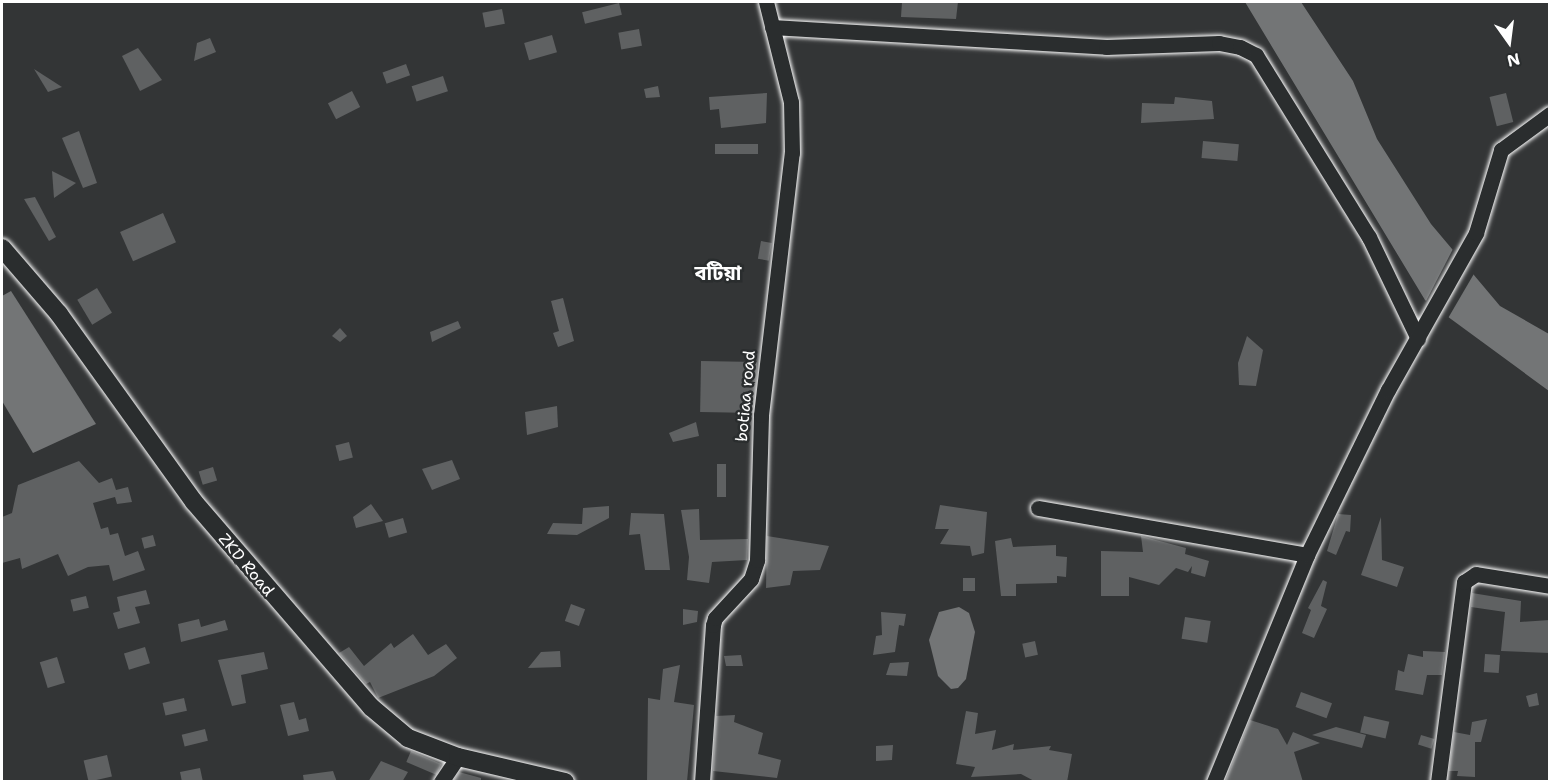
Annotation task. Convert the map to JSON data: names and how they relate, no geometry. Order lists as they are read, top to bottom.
{
  "streets": {
    "main road": ["ZKD Road"],
    "street": ["botiaa road"]
  },
  "districts": ["বটিয়া"],
  "north": "bottom"
}
